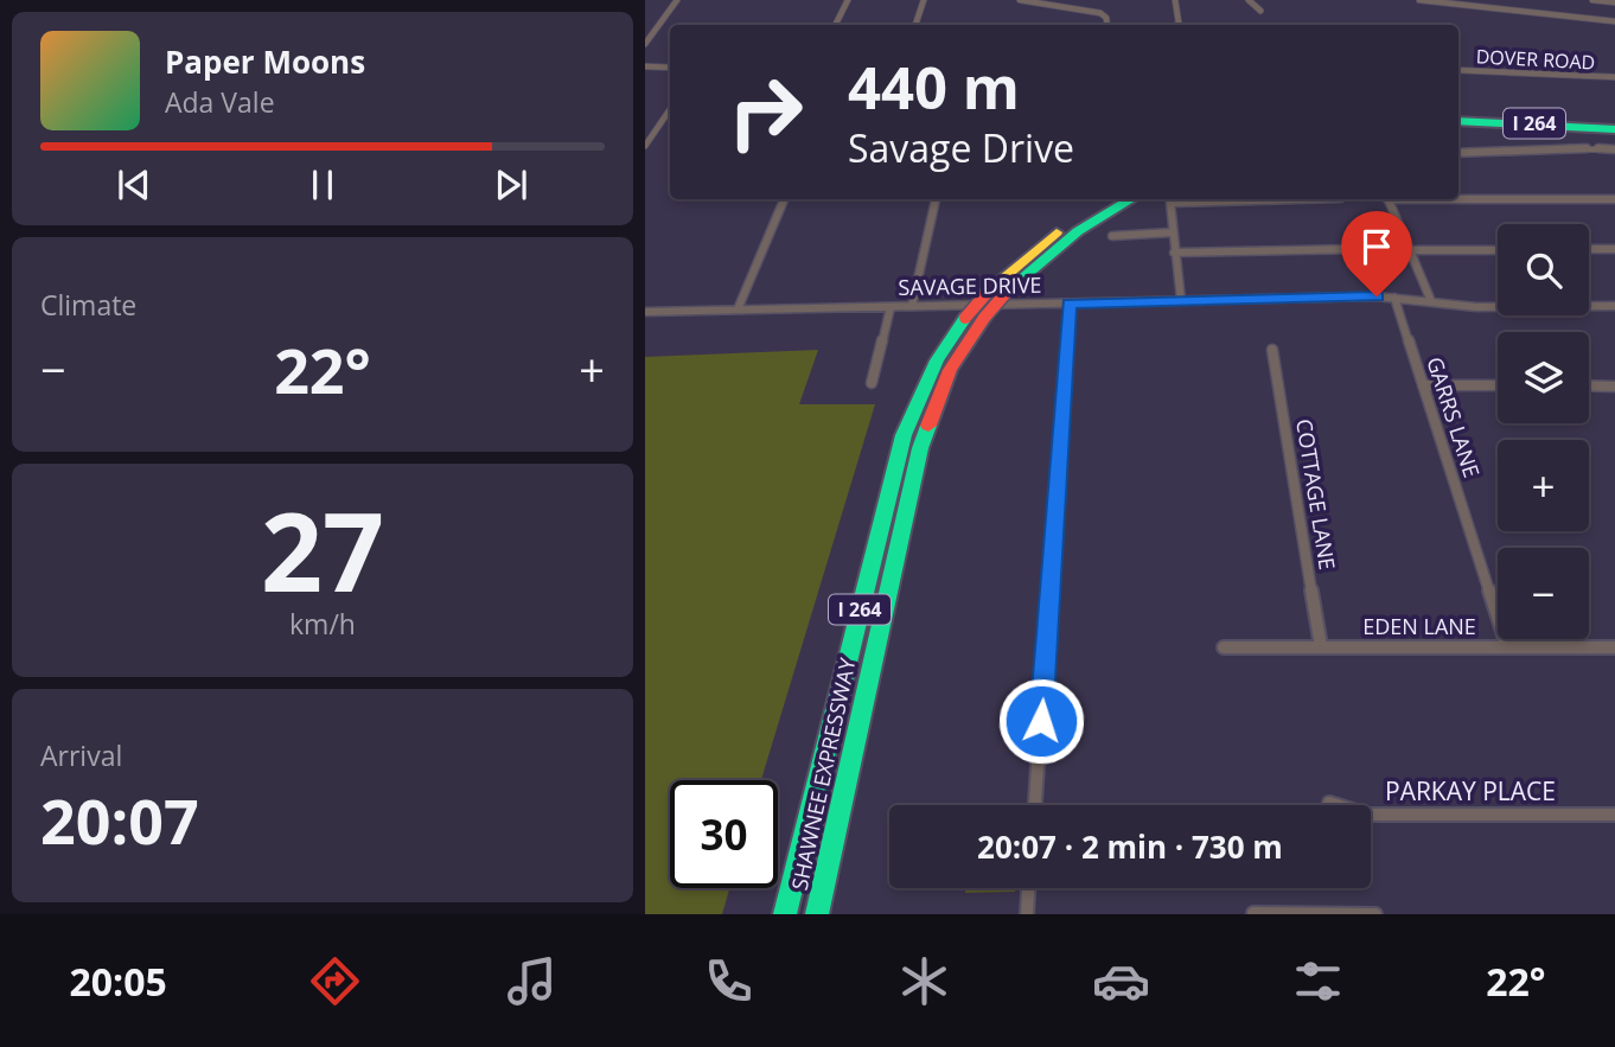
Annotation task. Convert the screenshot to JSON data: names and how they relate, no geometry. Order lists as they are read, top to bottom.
{
  "streets": {
    "highway": ["I 264", "SHAWNEE EXPRESSWAY"],
    "street": [
      "DOVER ROAD",
      "SAVAGE DRIVE",
      "GARRS LANE",
      "COTTAGE LANE",
      "EDEN LANE",
      "PARKAY PLACE"
    ]
  },
  "crossings": [
    ["SAVAGE DRIVE", "GARRS LANE"],
    ["GARRS LANE", "EDEN LANE"],
    ["COTTAGE LANE", "EDEN LANE"]
  ],
  "page": {
    "turn": ["440 m", "Savage Drive"],
    "song": ["Paper Moons", "Ada Vale"],
    "map_buttons": ["+", "−"],
    "tile": [
      "Climate",
      ["27", "km/h"],
      ["Arrival", "20:07"]
    ],
    "heat": ["−", "22°", "+"],
    "limit": "30",
    "trip": "20:07 · 2 min · 730 m",
    "tabs": ["20:05", "22°"]
  }
}
